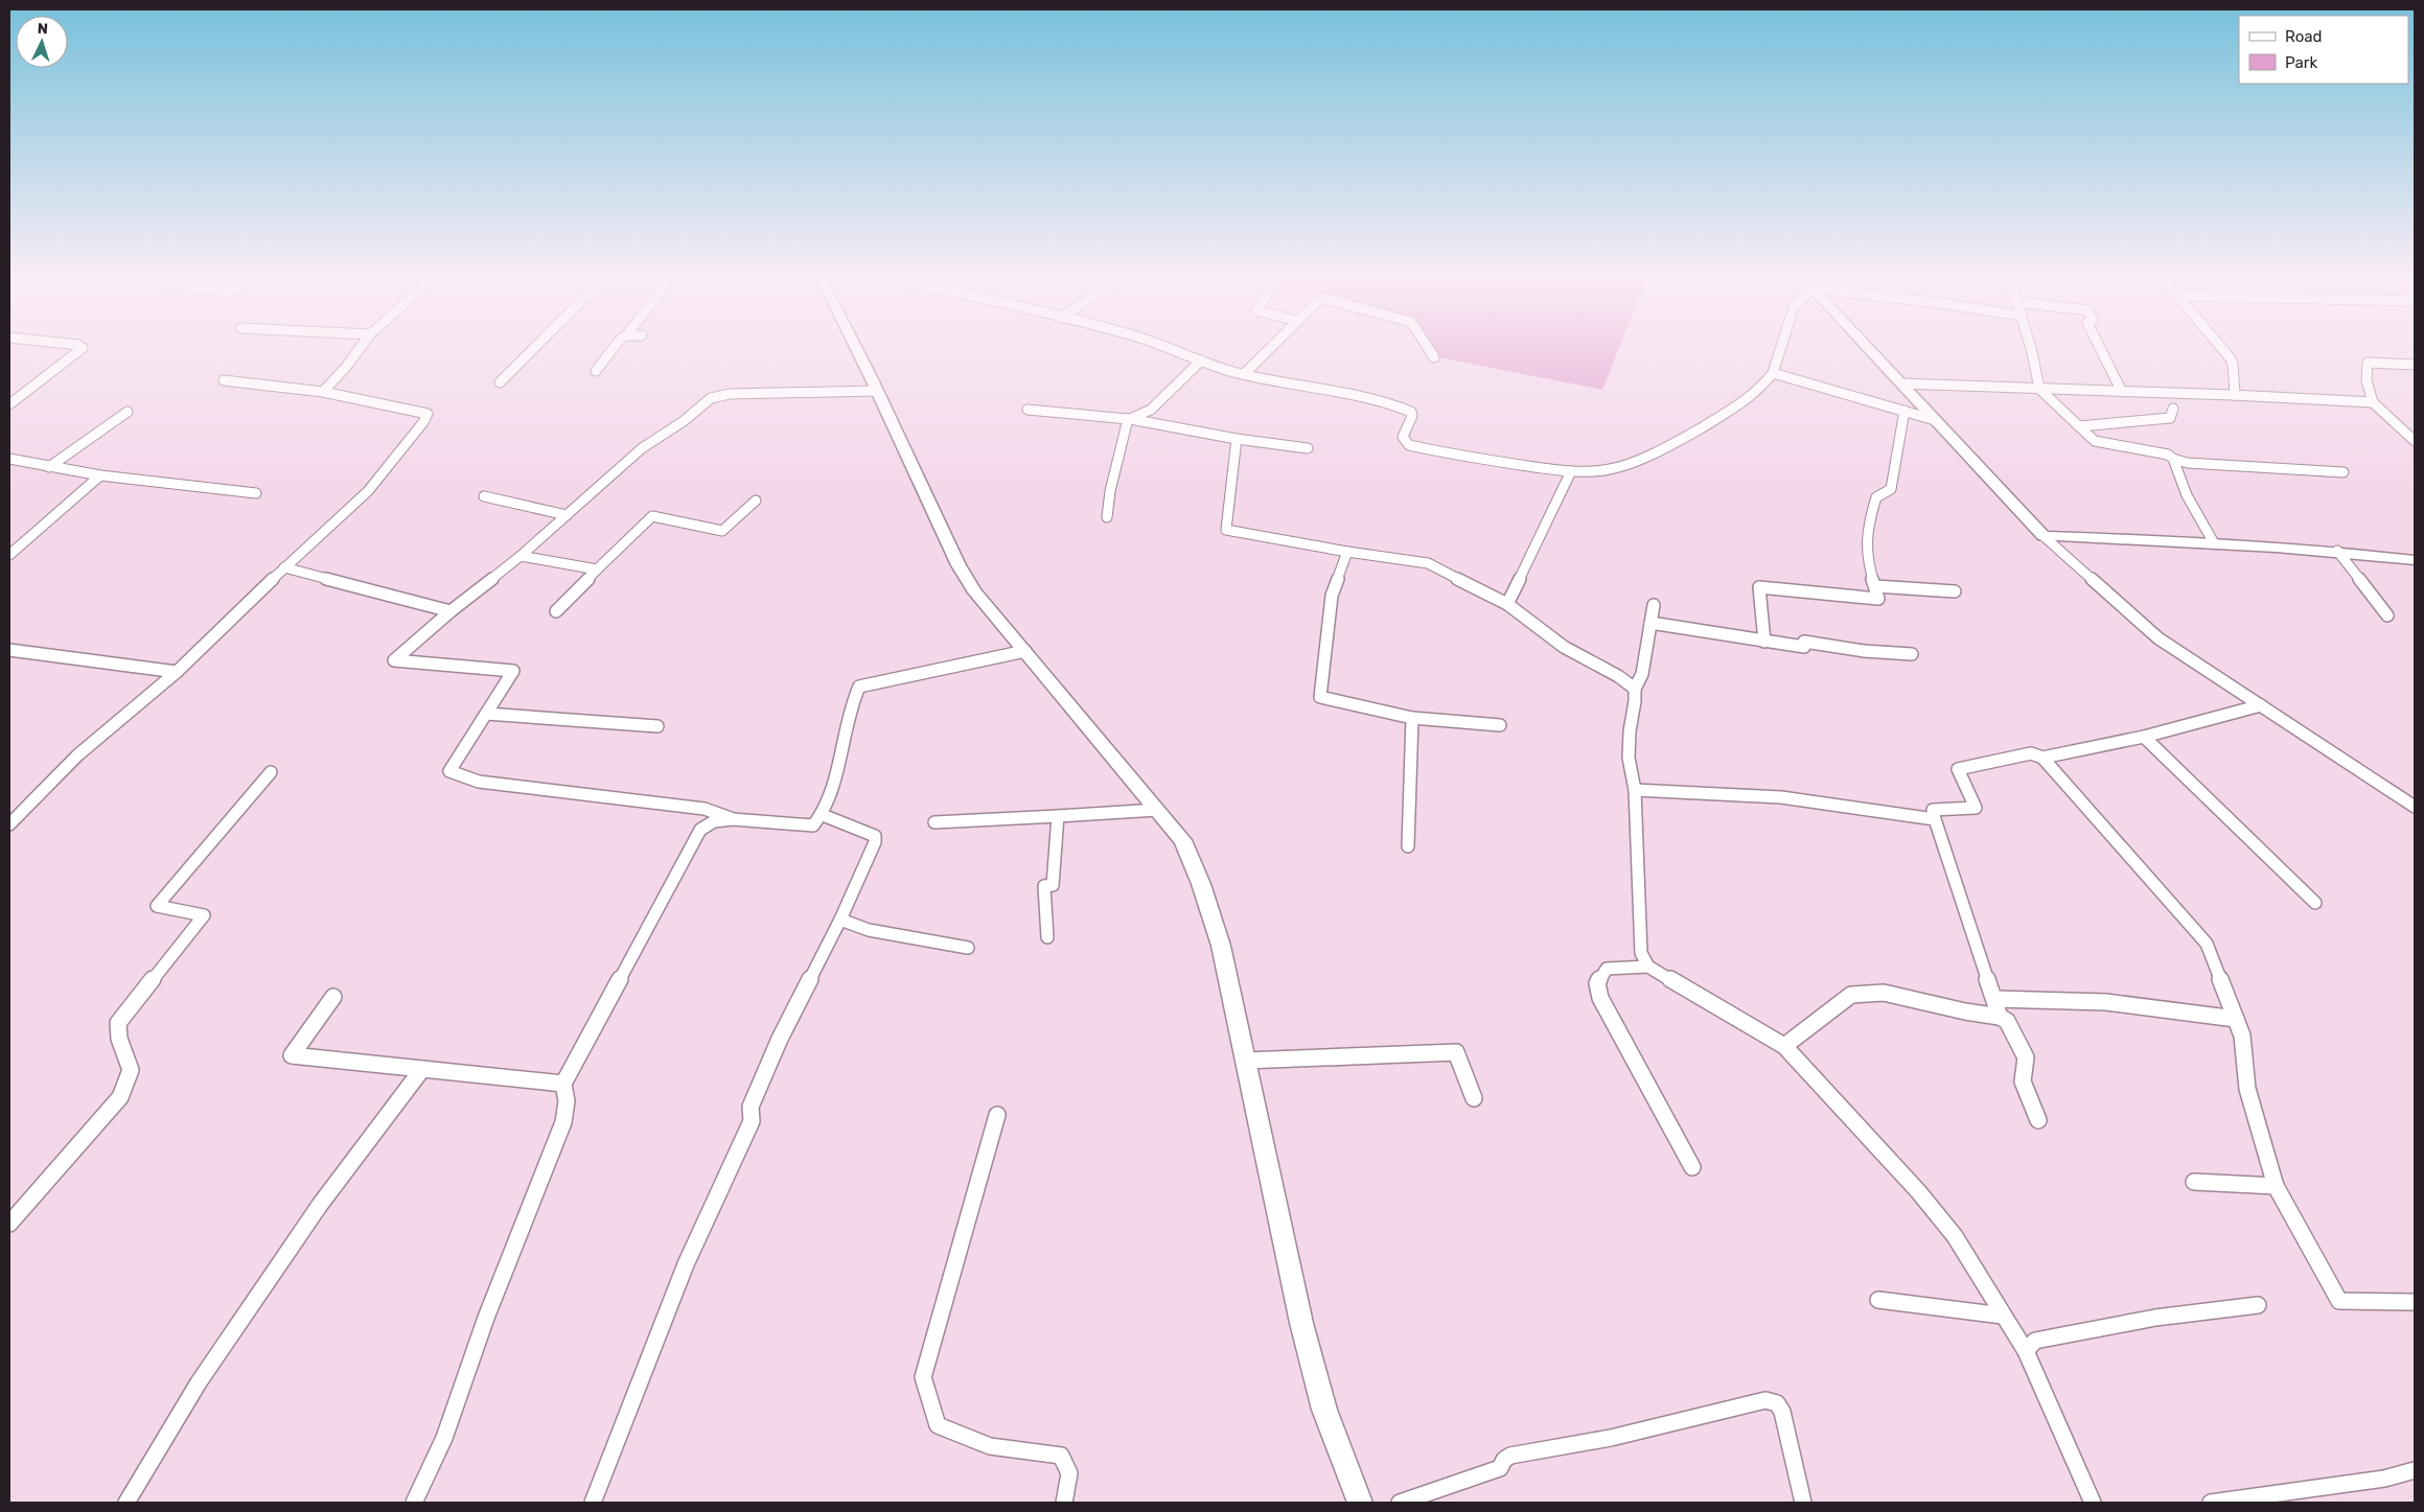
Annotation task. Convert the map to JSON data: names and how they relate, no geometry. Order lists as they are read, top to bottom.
{
  "legend": ["Road", "Park"],
  "north": "top"
}
